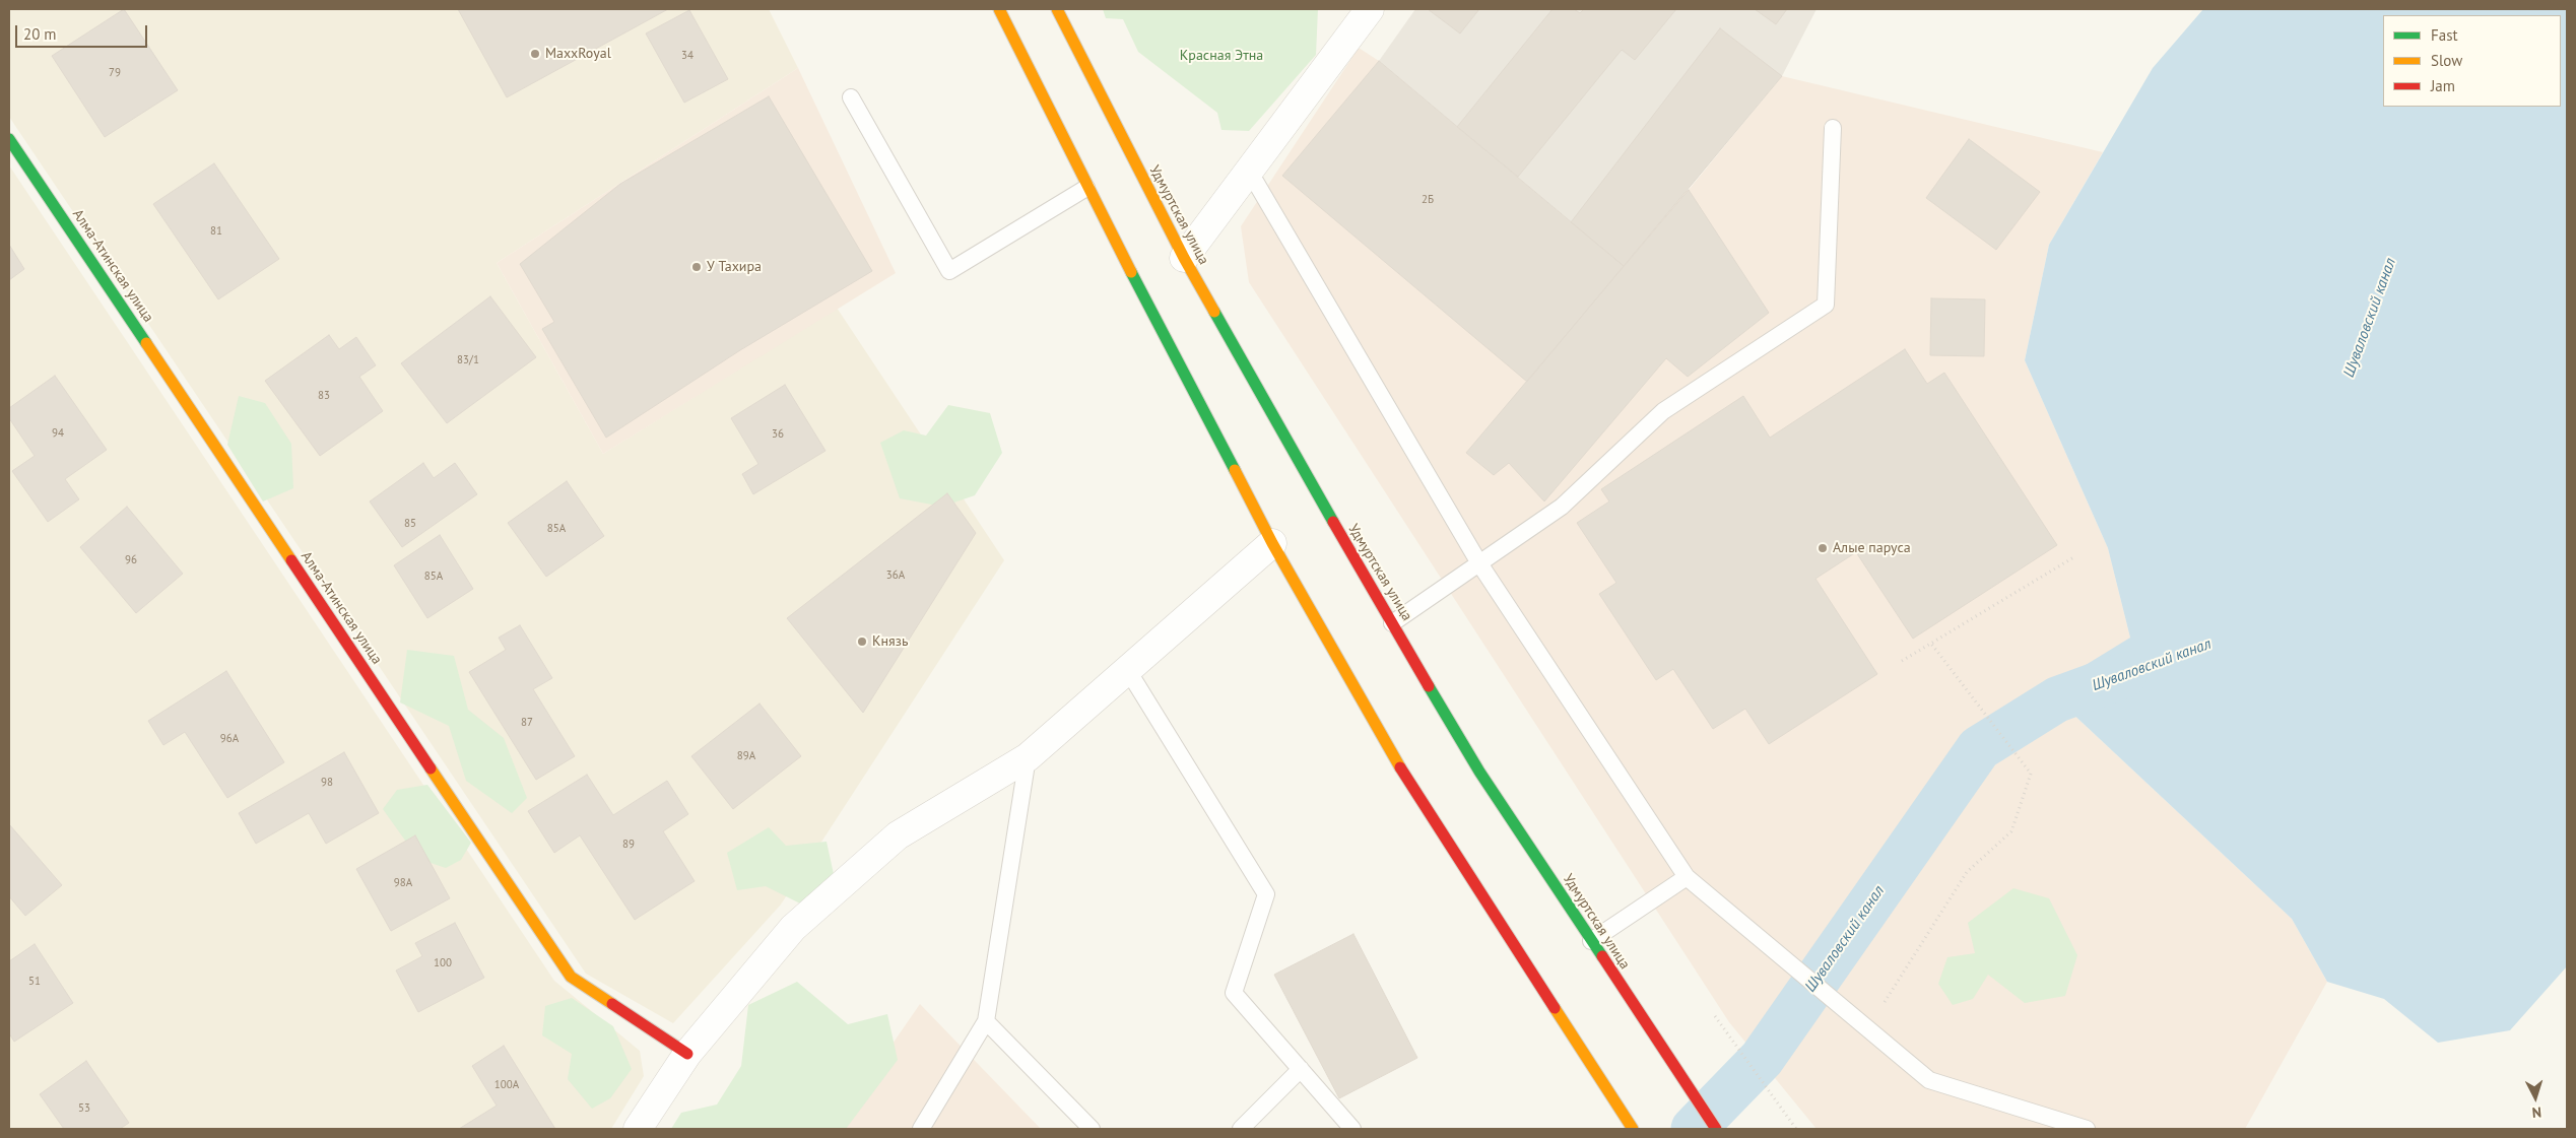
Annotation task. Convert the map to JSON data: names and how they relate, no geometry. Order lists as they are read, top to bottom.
{
  "streets": {
    "main road": ["Удмуртская улица", "Алма-Атинская улица"]
  },
  "water": ["Шуваловский канал"],
  "parks": ["Красная Этна"],
  "places": [
    "MaxxRoyal",
    "У Тахира",
    "Алые паруса",
    "Князь"
  ],
  "house_numbers": [
    "34",
    "79",
    "2Б",
    "81",
    "83/1",
    "83",
    "94",
    "36",
    "85",
    "85А",
    "96",
    "36А",
    "85А",
    "87",
    "96А",
    "89А",
    "98",
    "89",
    "98А",
    "100",
    "51",
    "100А",
    "53"
  ],
  "legend": ["Fast", "Slow", "Jam"],
  "scale_bar": "20 m",
  "north": "bottom"
}
